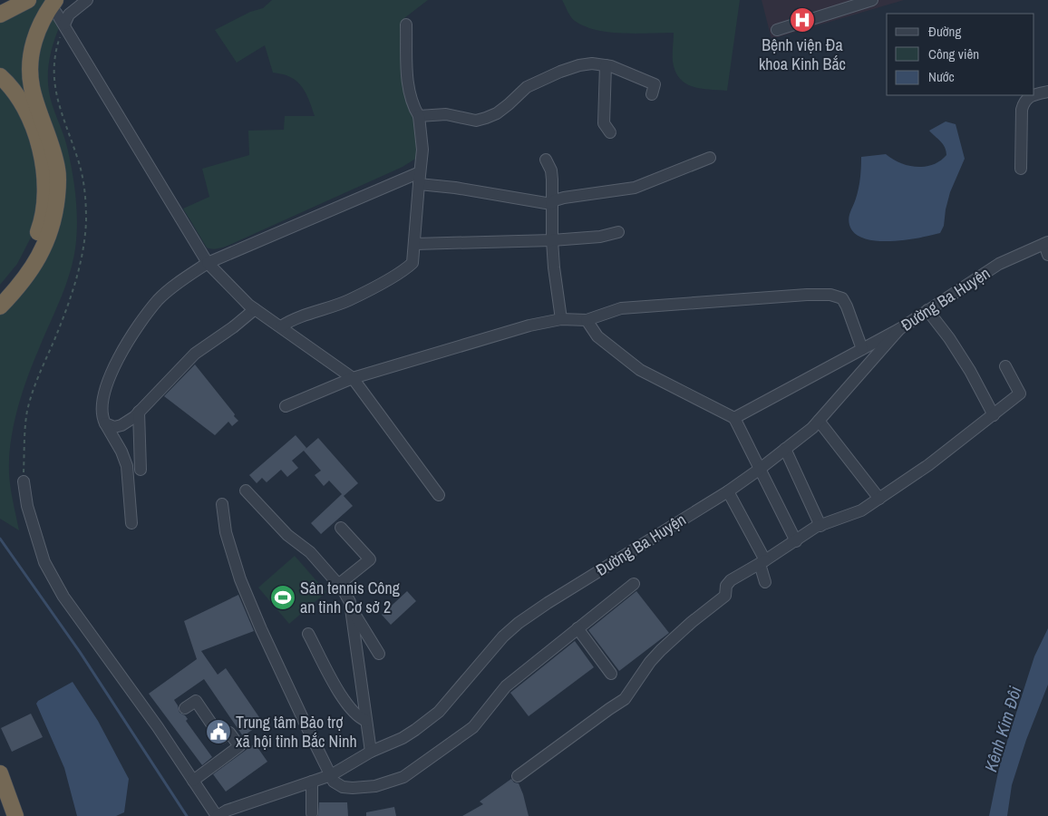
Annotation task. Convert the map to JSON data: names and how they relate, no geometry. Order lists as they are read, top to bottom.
{
  "streets": {
    "street": ["Đường Ba Huyện"]
  },
  "water": ["Kênh Kim Đôi"],
  "places": {
    "hospital": ["Bệnh viện Đa khoa Kinh Bắc"],
    "sports": ["Sân tennis Công an tỉnh Cơ sở 2"],
    "public building": ["Trung tâm Bảo trợ xã hội tỉnh Bắc Ninh"]
  },
  "legend": ["Đường", "Công viên", "Nước"]
}
